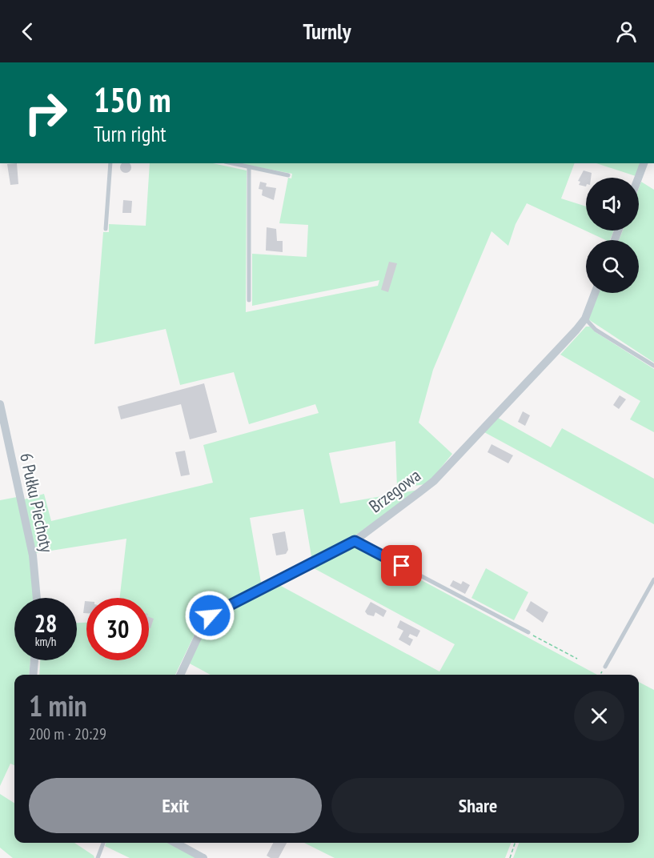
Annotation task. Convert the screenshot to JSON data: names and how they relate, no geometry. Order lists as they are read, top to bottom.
{
  "streets": {
    "street": ["Brzegowa", "6 Pułku Piechoty"]
  },
  "page": {
    "header": "Turnly",
    "turn": ["150 m", "Turn right"],
    "speed": "28 km/h",
    "limit": "30",
    "heading": ["1 min", "200 m · 20:29"],
    "buttons": ["Exit", "Share"]
  }
}
